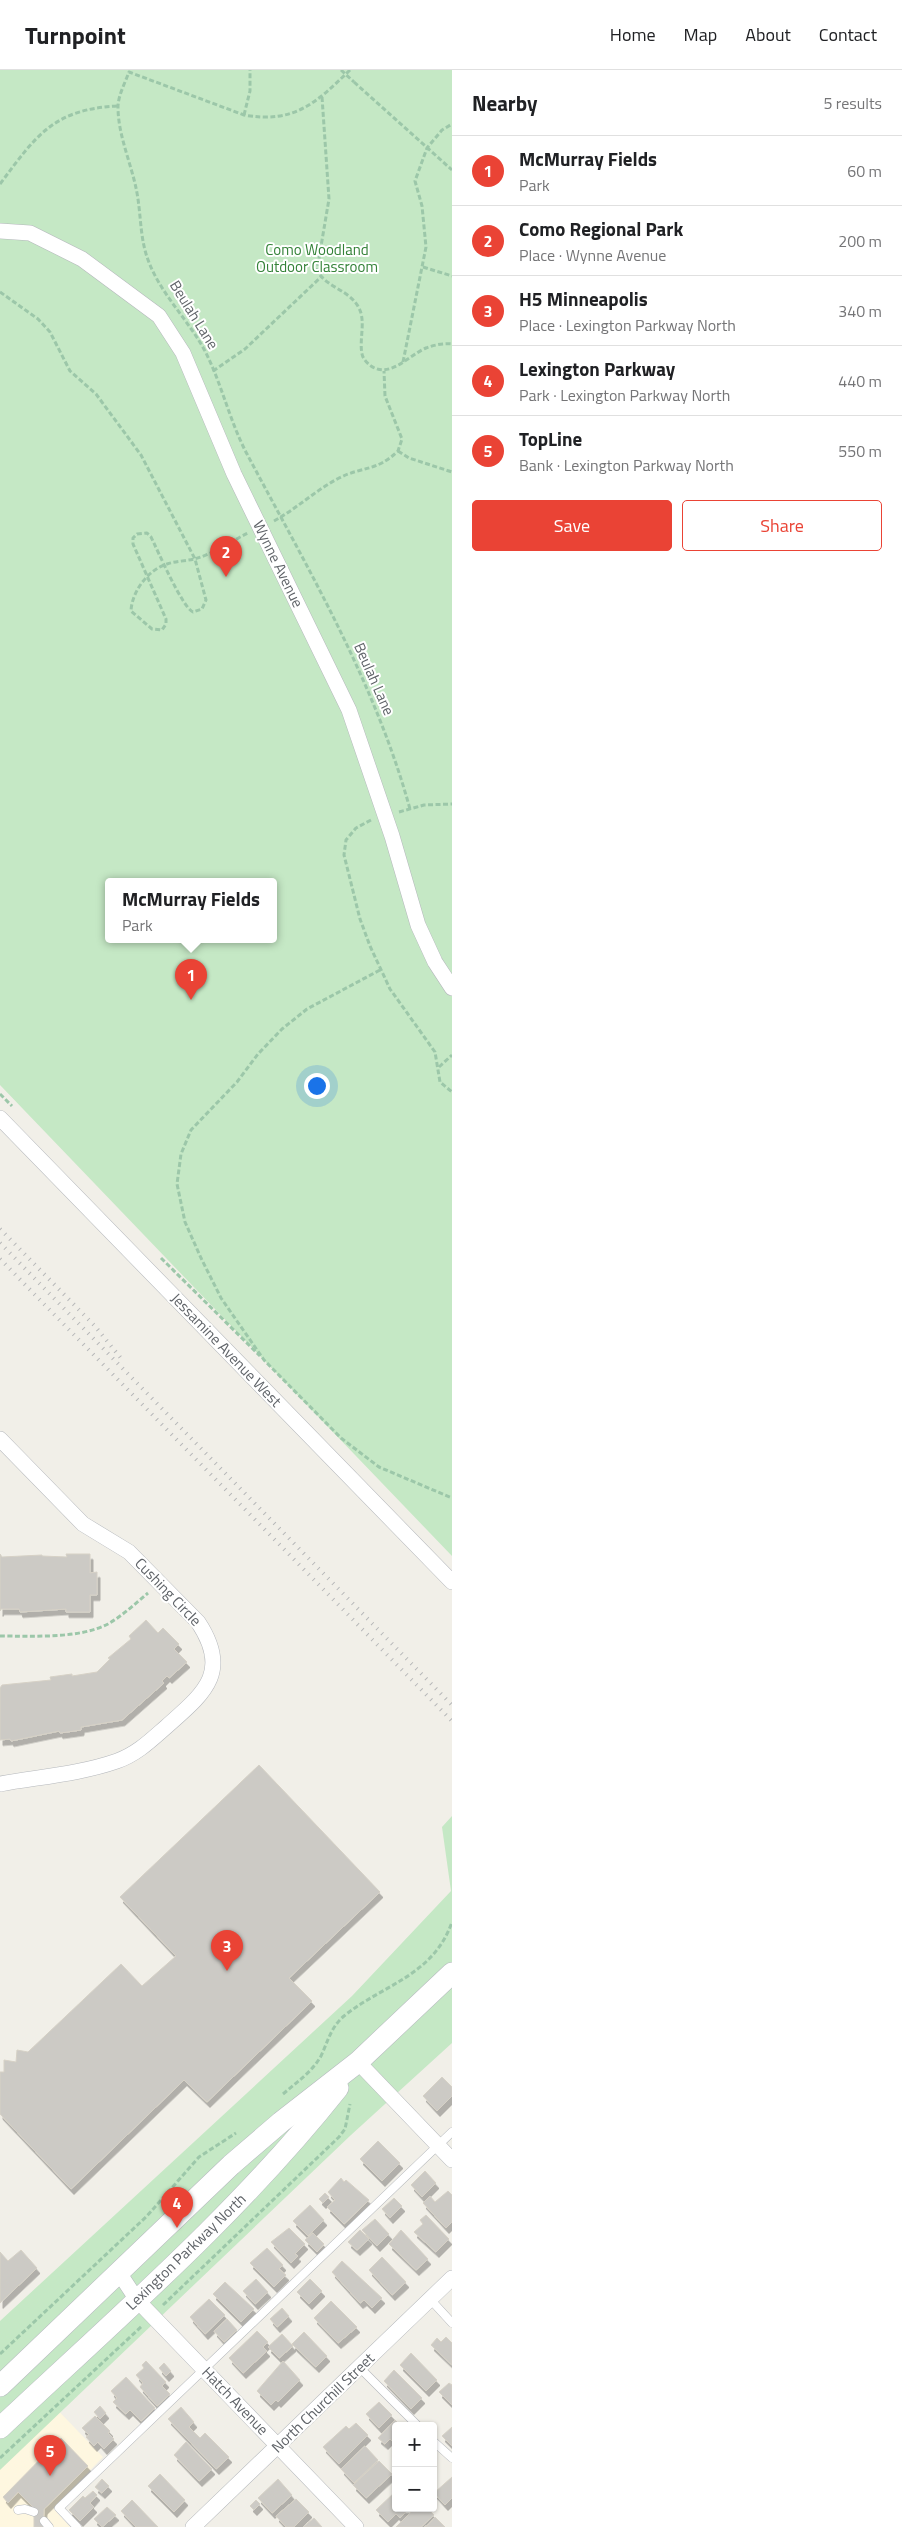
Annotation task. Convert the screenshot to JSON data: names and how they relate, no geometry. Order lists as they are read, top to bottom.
{
  "streets": {
    "main road": ["Lexington Parkway North"],
    "street": [
      "Wynne Avenue",
      "Jessamine Avenue West",
      "Cushing Circle",
      "Hatch Avenue",
      "North Churchill Street"
    ],
    "path": ["Beulah Lane"]
  },
  "crossings": [
    ["Lexington Parkway North", "Hatch Avenue"],
    ["Hatch Avenue", "North Churchill Street"]
  ],
  "parks": ["Como Woodland Outdoor Classroom"],
  "page": {
    "header": "Turnpoint",
    "nav": [
      "Home",
      "Map",
      "About",
      "Contact"
    ],
    "heading": ["Nearby", "5 results"],
    "list": [
      {
        "mark": "1",
        "name": "McMurray Fields",
        "note": "Park",
        "value": "60 m"
      },
      {
        "mark": "2",
        "name": "Como Regional Park",
        "note": "Place · Wynne Avenue",
        "value": "200 m"
      },
      {
        "mark": "3",
        "name": "H5 Minneapolis",
        "note": "Place · Lexington Parkway North",
        "value": "340 m"
      },
      {
        "mark": "4",
        "name": "Lexington Parkway",
        "note": "Park · Lexington Parkway North",
        "value": "440 m"
      },
      {
        "mark": "5",
        "name": "TopLine",
        "note": "Bank · Lexington Parkway North",
        "value": "550 m"
      }
    ],
    "buttons": ["Save", "Share"],
    "pins": [
      "2",
      "1",
      "3",
      "4",
      "5"
    ],
    "popup": ["McMurray Fields", "Park"],
    "map_buttons": ["+", "−"]
  }
}
